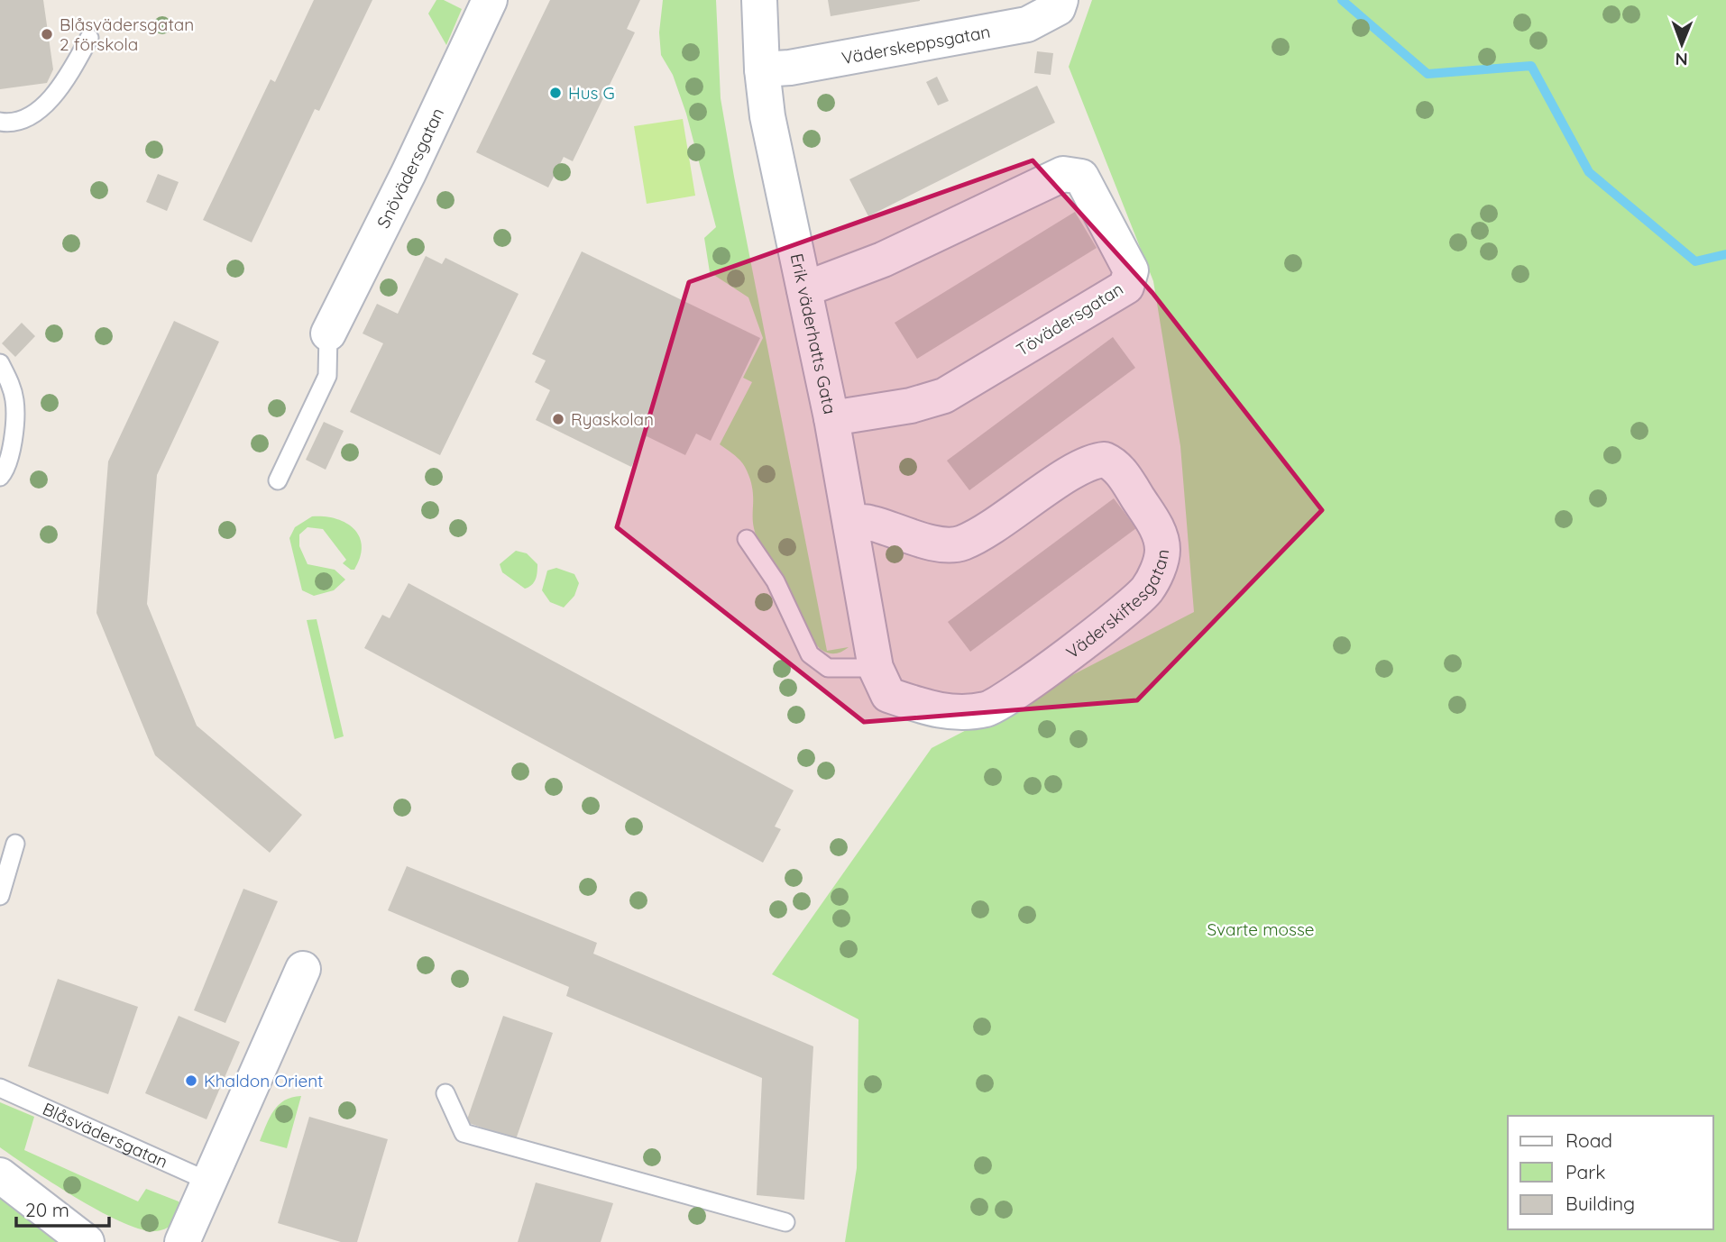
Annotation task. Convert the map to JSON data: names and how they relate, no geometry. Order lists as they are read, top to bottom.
{
  "streets": {
    "street": [
      "Väderskeppsgatan",
      "Snövädersgatan",
      "Tövädersgatan",
      "Erik väderhatts Gata",
      "Väderskiftesgatan"
    ],
    "lane": ["Blåsvädersgatan"]
  },
  "crossings": [
    ["Väderskeppsgatan", "Erik väderhatts Gata"],
    ["Tövädersgatan", "Erik väderhatts Gata"],
    ["Erik väderhatts Gata", "Väderskiftesgatan"]
  ],
  "parks": ["Svarte mosse"],
  "places": [
    "Blåsvädersgatan 2 förskola",
    "Hus G",
    "Ryaskolan",
    "Khaldon Orient"
  ],
  "legend": ["Road", "Park", "Building"],
  "scale_bar": "20 m",
  "north": "bottom"
}
